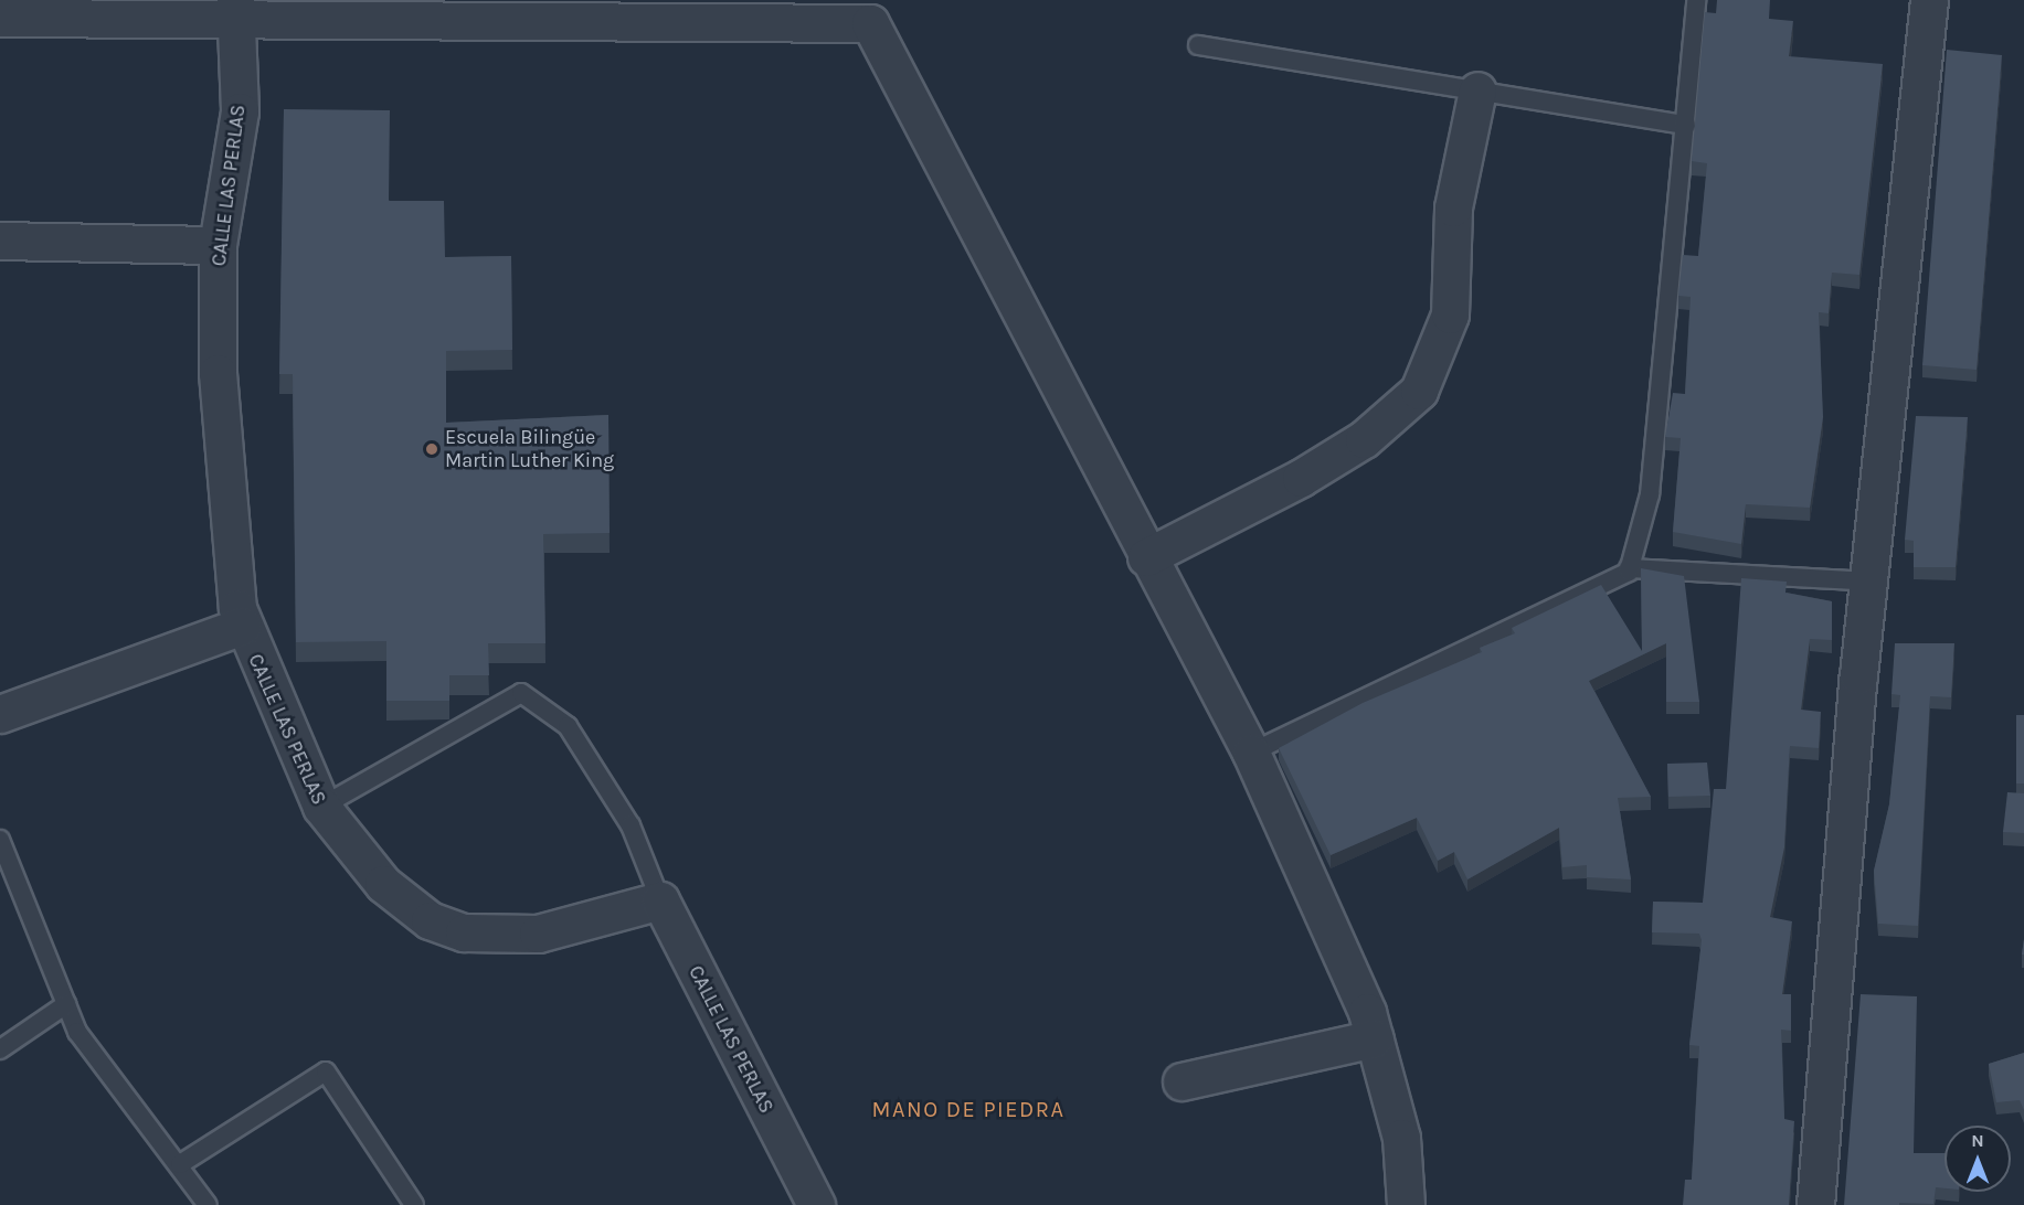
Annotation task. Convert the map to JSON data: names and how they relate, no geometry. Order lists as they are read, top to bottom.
{
  "streets": {
    "street": ["CALLE LAS PERLAS"]
  },
  "districts": ["MANO DE PIEDRA"],
  "places": ["Escuela Bilingüe Martin Luther King"],
  "north": "top"
}
